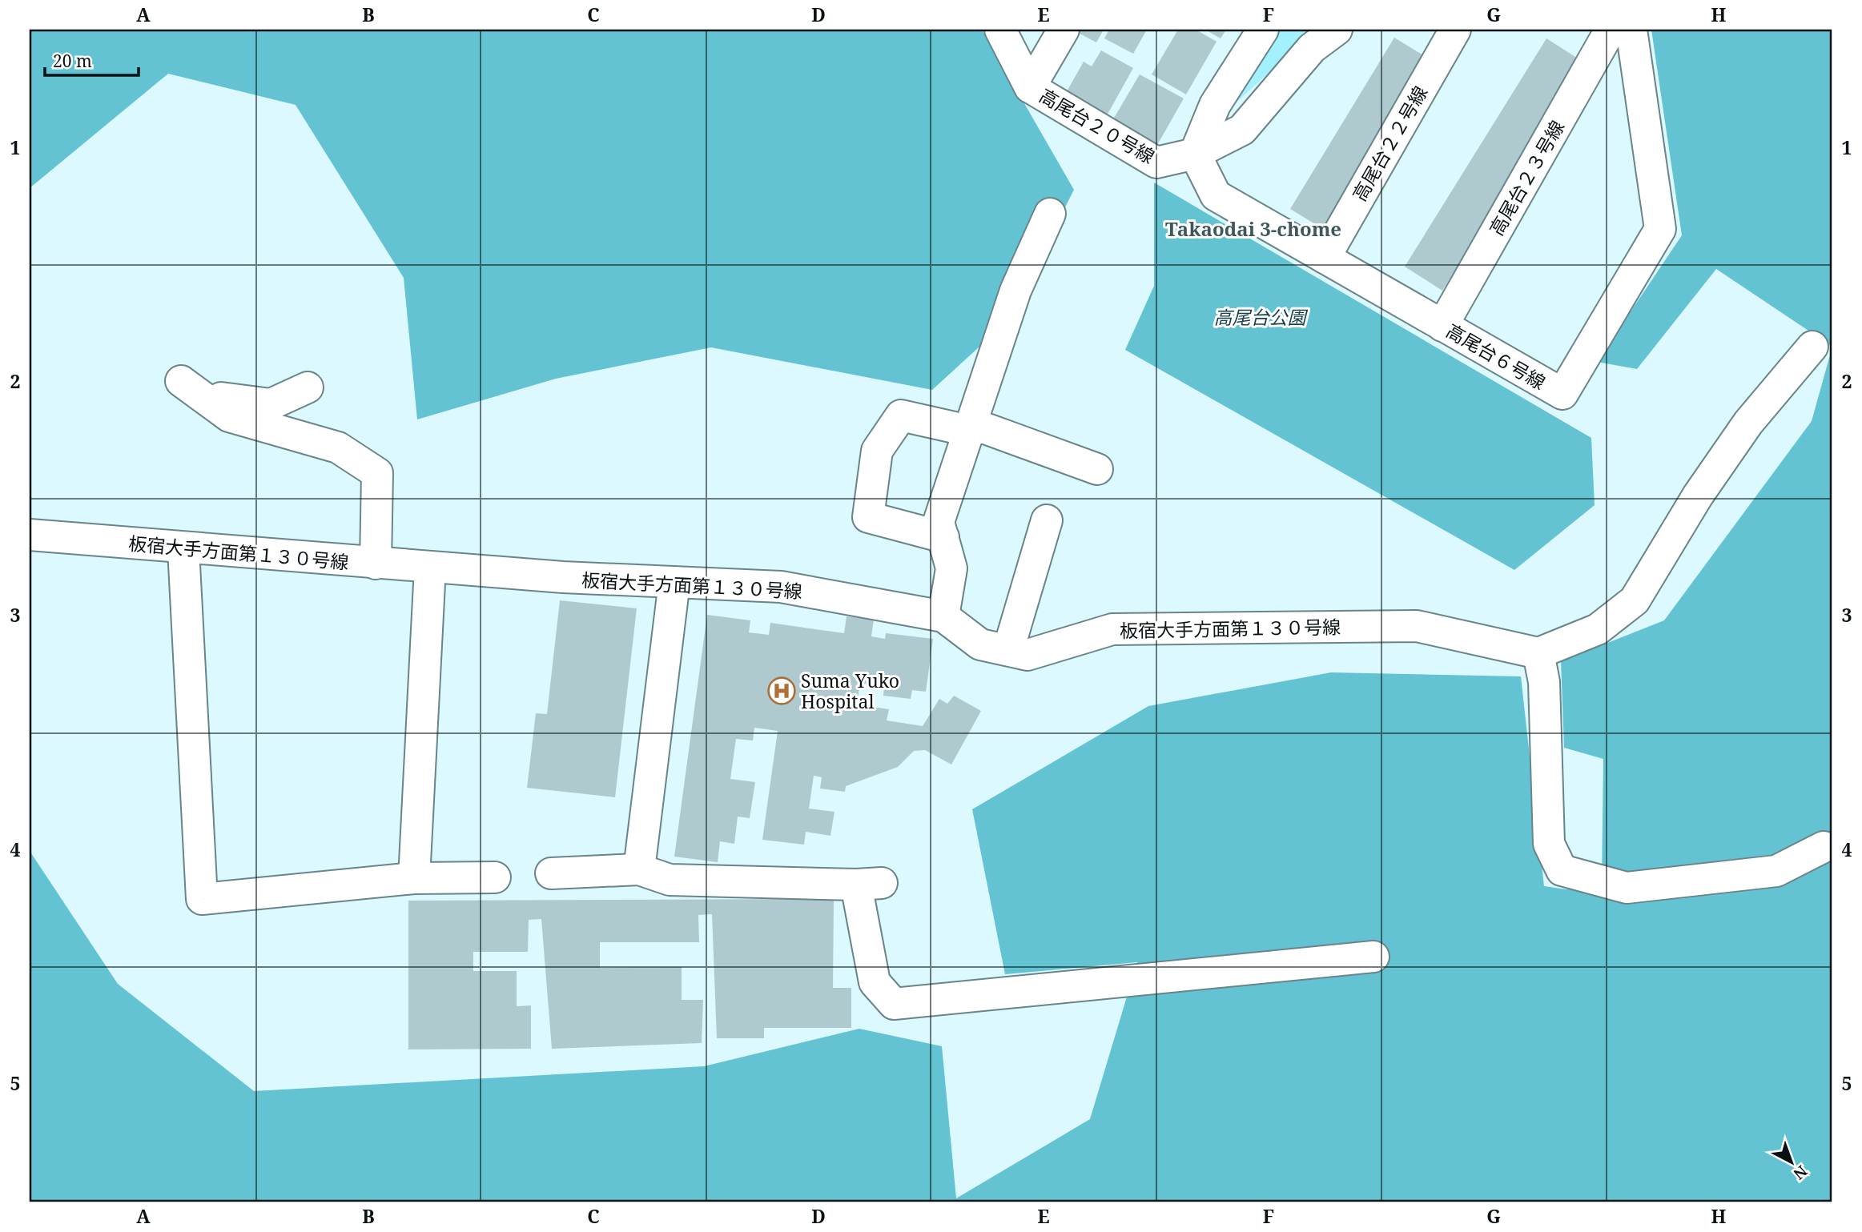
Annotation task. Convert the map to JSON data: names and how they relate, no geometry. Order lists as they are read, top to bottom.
{
  "streets": {
    "street": [
      "高尾台２０号線",
      "高尾台２２号線",
      "高尾台２３号線",
      "高尾台６号線",
      "板宿大手方面第１３０号線"
    ]
  },
  "crossings": [
    ["高尾台２０号線", "高尾台６号線"],
    ["高尾台２２号線", "高尾台６号線"],
    ["高尾台２３号線", "高尾台６号線"]
  ],
  "districts": ["Takaodai 3-chome"],
  "parks": ["高尾台公園"],
  "places": {
    "hospital": ["Suma Yuko Hospital"]
  },
  "scale_bar": "20 m",
  "north": "bottom right",
  "grid": {
    "columns": [
      "A",
      "B",
      "C",
      "D",
      "E",
      "F",
      "G",
      "H"
    ],
    "rows": [
      "1",
      "2",
      "3",
      "4",
      "5"
    ]
  }
}
